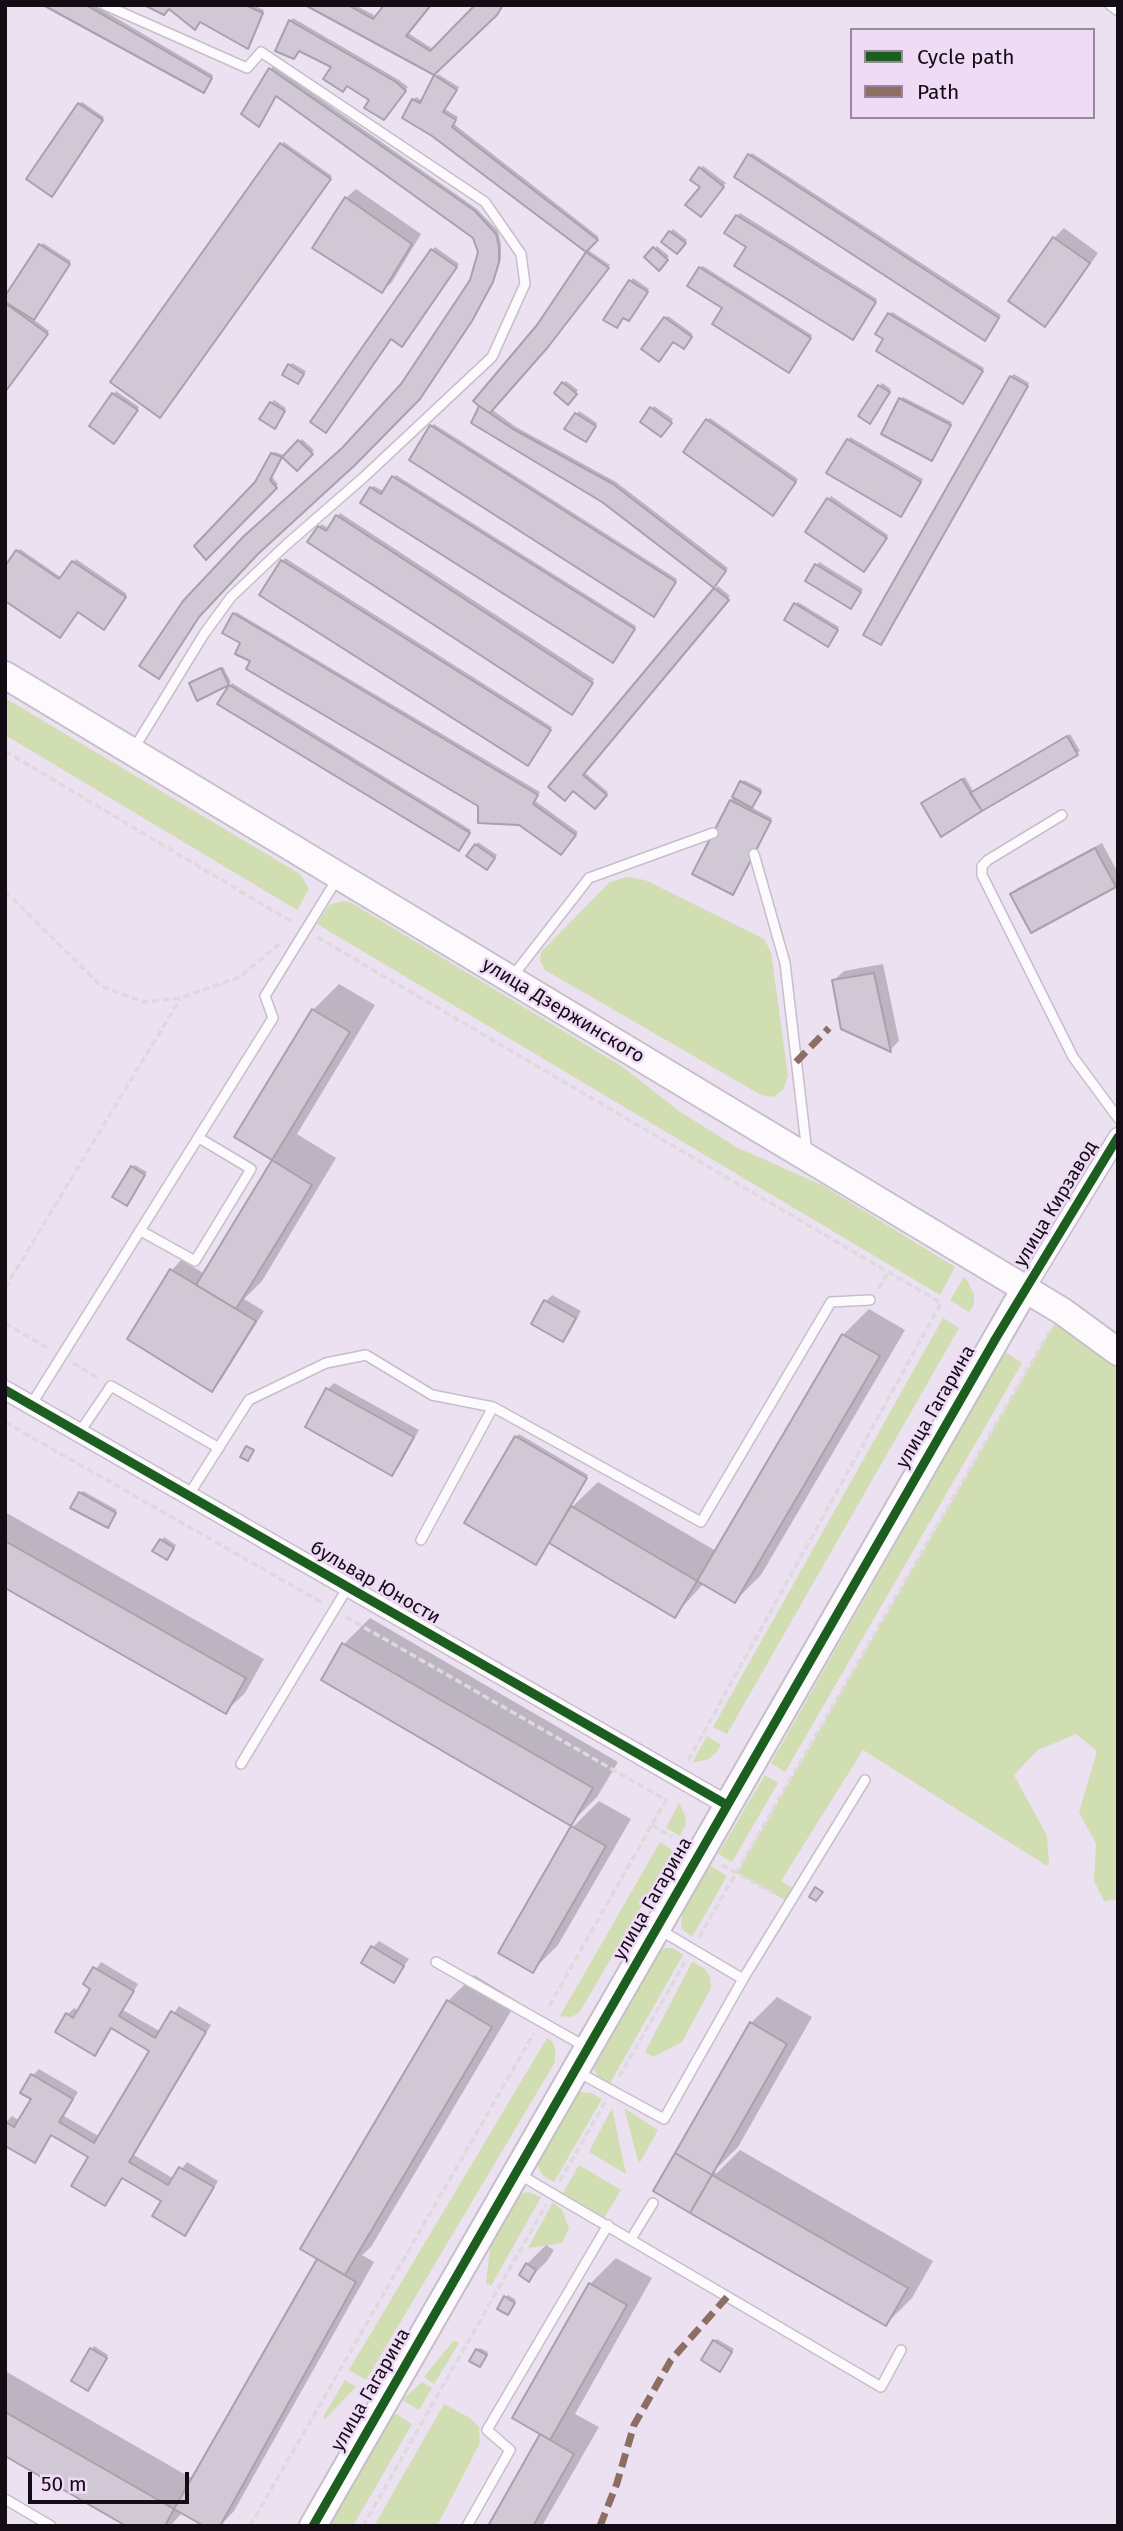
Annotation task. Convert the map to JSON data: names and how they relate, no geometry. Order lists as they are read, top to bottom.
{
  "streets": {
    "street": [
      "улица Дзержинского",
      "улица Кирзавод",
      "улица Гагарина",
      "бульвар Юности"
    ]
  },
  "crossings": [
    ["улица Дзержинского", "улица Кирзавод"],
    ["улица Дзержинского", "улица Гагарина"],
    ["улица Кирзавод", "улица Гагарина"],
    ["улица Гагарина", "бульвар Юности"]
  ],
  "legend": ["Cycle path", "Path"],
  "scale_bar": "50 m"
}
